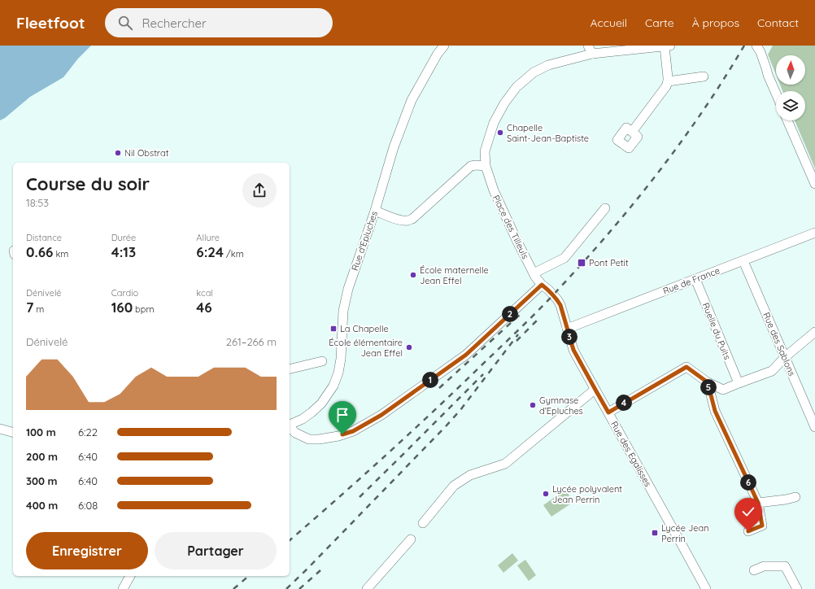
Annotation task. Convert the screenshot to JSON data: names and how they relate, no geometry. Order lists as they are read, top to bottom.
{
  "streets": {
    "street": [
      "Place des Tilleuls",
      "Rue d'Epluches",
      "Rue de France",
      "Ruelle du Puits",
      "Rue des Sablons",
      "Rue des Egalisses"
    ]
  },
  "crossings": [
    ["Place des Tilleuls", "Rue des Egalisses"],
    ["Rue de France", "Ruelle du Puits"],
    ["Rue de France", "Rue des Sablons"],
    ["Rue de France", "Rue des Egalisses"]
  ],
  "places": {
    "other": [
      "Chapelle Saint-Jean-Baptiste",
      "Nil Obstrat",
      "École maternelle Jean Effel",
      "École élémentaire Jean Effel",
      "Gymnase d’Epluches",
      "Lycée polyvalent Jean Perrin"
    ],
    "transit": ["Pont Petit", "La Chapelle", "Lycée Jean Perrin"]
  },
  "north": "top",
  "page": {
    "header": "Fleetfoot",
    "search": "Rechercher",
    "nav": [
      "Accueil",
      "Carte",
      "À propos",
      "Contact"
    ],
    "heading": ["Course du soir", "18:53"],
    "stats": [
      ["Distance", "0.66 km"],
      ["Durée", "4:13"],
      ["Allure", "6:24 /km"],
      ["Dénivelé", "7 m"],
      ["Cardio", "160 bpm"],
      ["kcal", "46"]
    ],
    "pins": [
      "2",
      "3",
      "1",
      "5",
      "4",
      "6"
    ],
    "chart": ["Dénivelé", "261–266 m"],
    "list": [
      {
        "name": "100 m",
        "note": "6:22"
      },
      {
        "name": "200 m",
        "note": "6:40"
      },
      {
        "name": "300 m",
        "note": "6:40"
      },
      {
        "name": "400 m",
        "note": "6:08"
      }
    ],
    "buttons": ["Enregistrer", "Partager"]
  }
}
